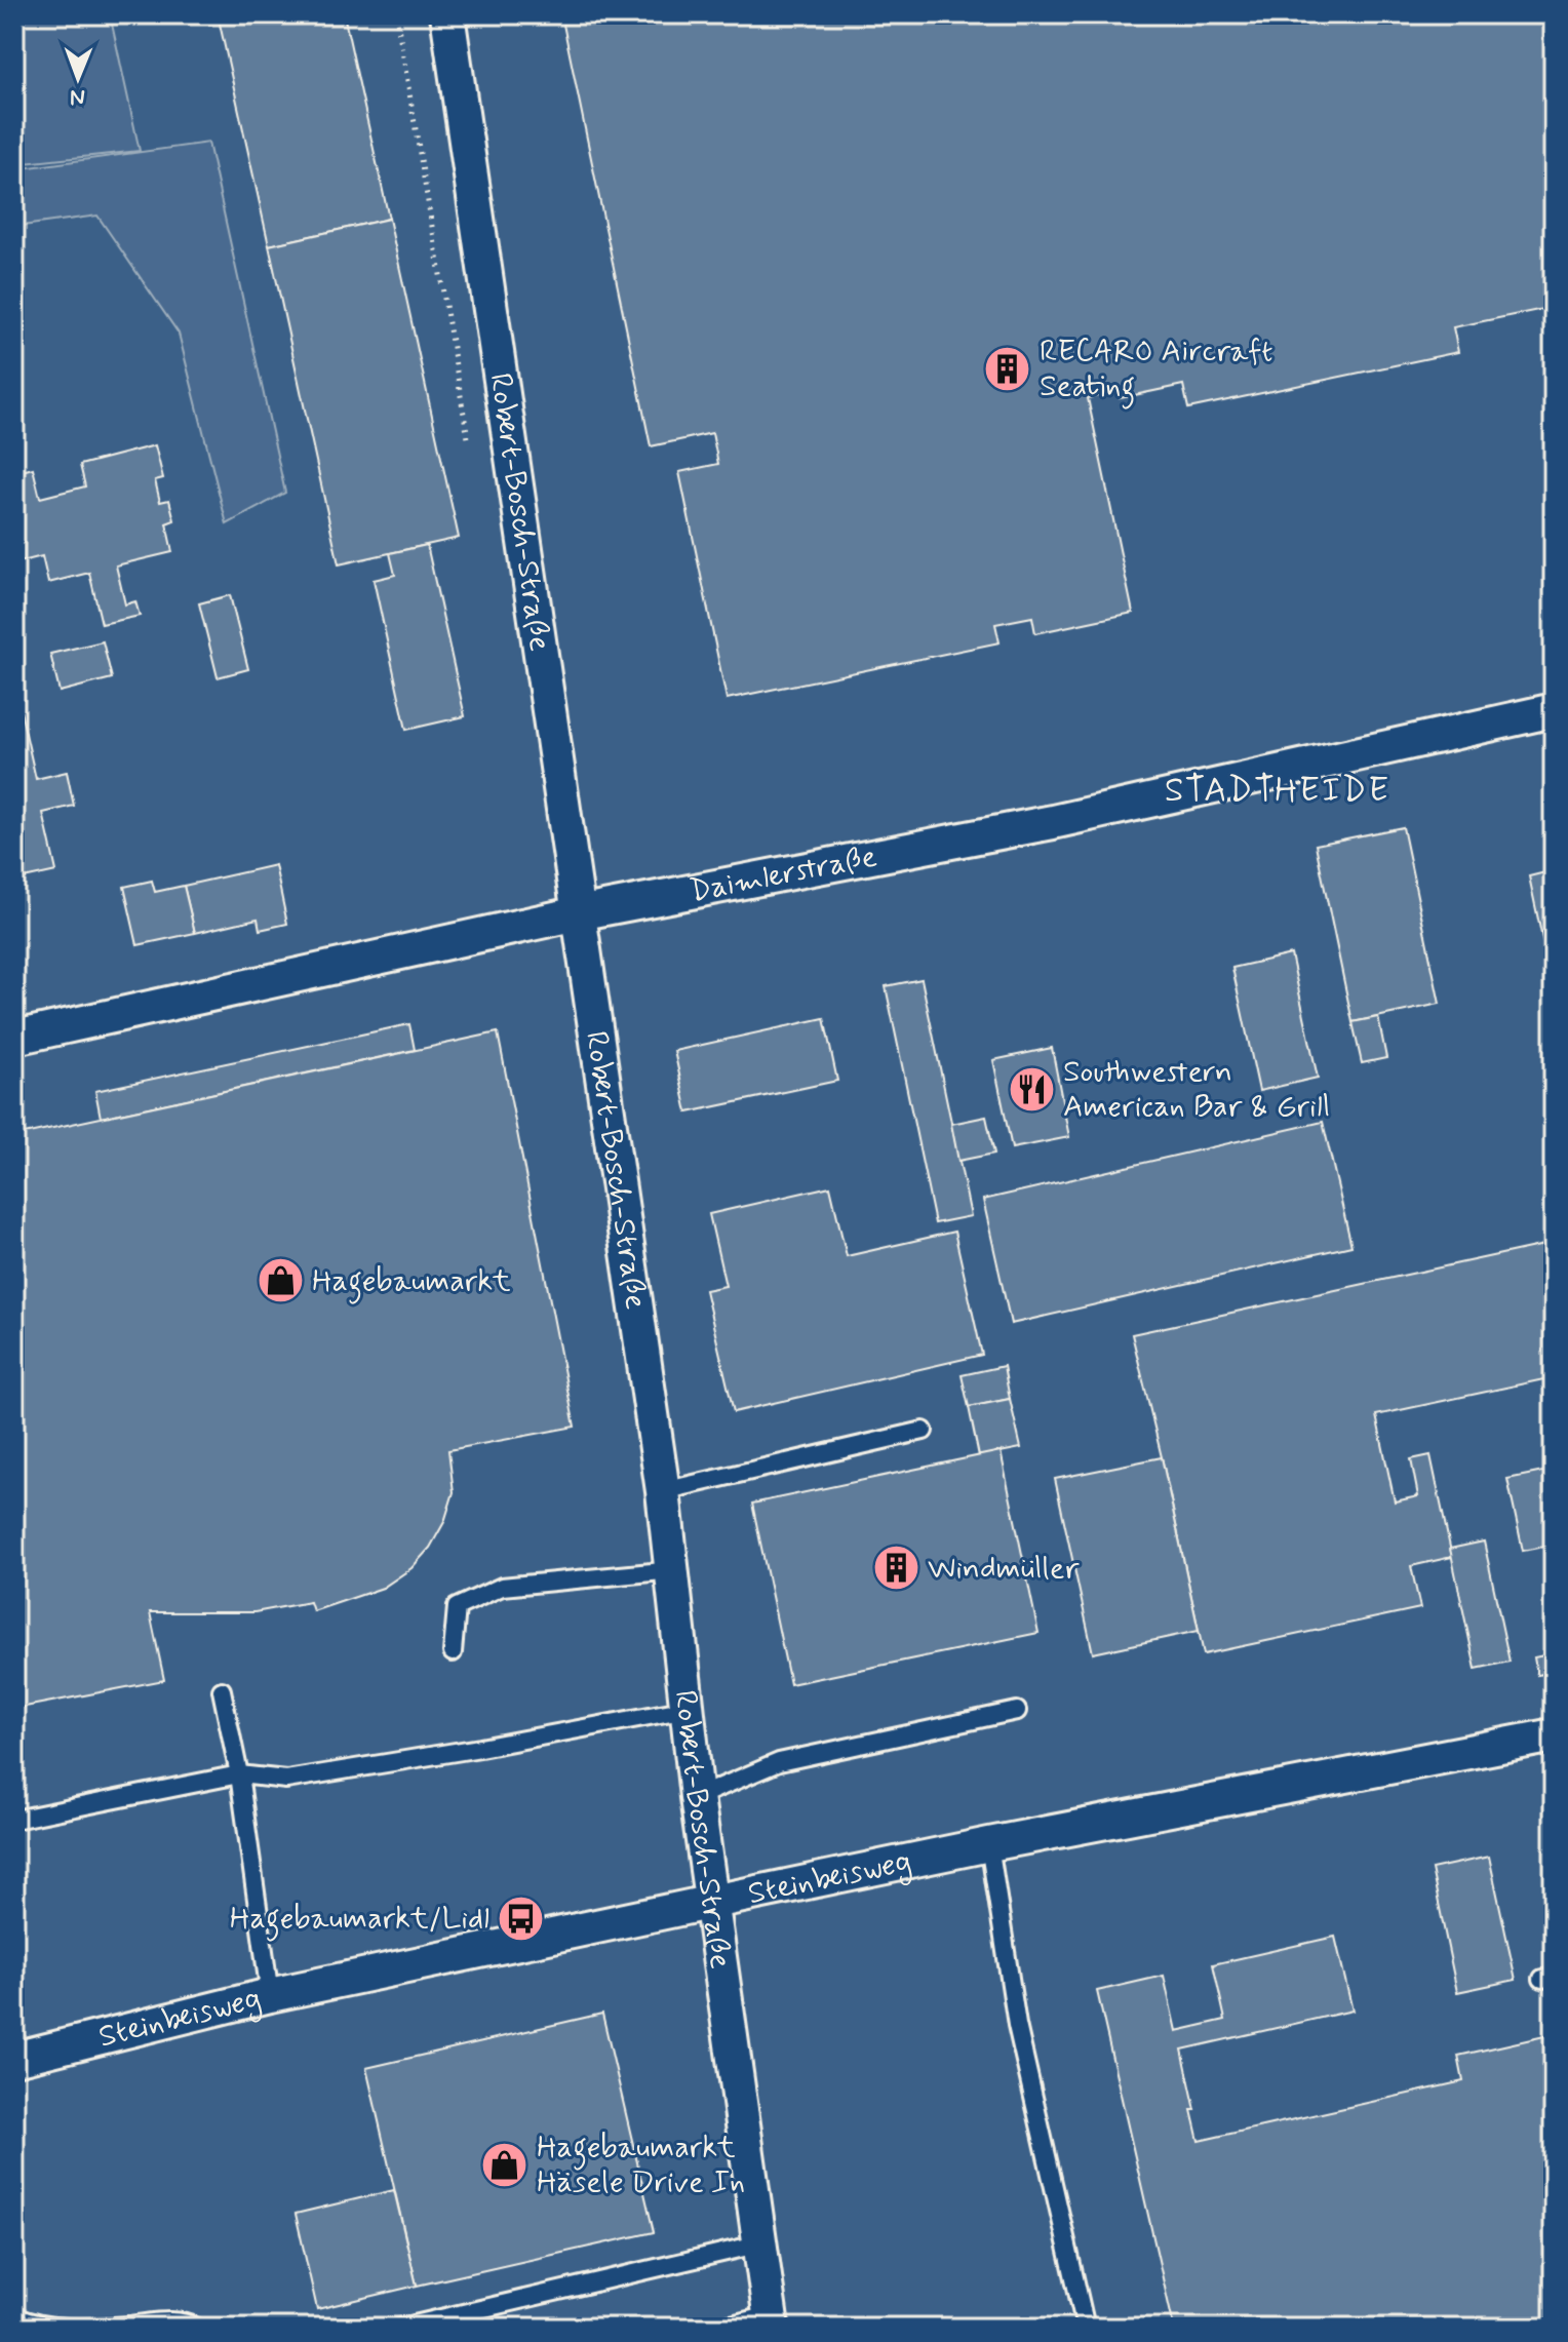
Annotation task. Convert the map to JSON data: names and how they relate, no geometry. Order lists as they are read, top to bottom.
{
  "streets": {
    "street": ["Robert-Bosch-Straße", "Daimlerstraße", "Steinbeisweg"]
  },
  "crossings": [
    ["Robert-Bosch-Straße", "Daimlerstraße"],
    ["Robert-Bosch-Straße", "Steinbeisweg"]
  ],
  "districts": ["STADTHEIDE"],
  "places": {
    "building": ["RECARO Aircraft Seating", "Windmüller"],
    "restaurant": ["Southwestern American Bar & Grill"],
    "shop": ["Hagebaumarkt", "Hagebaumarkt Häsele Drive In"],
    "bus stop": ["Hagebaumarkt/Lidl"]
  },
  "north": "bottom"
}
